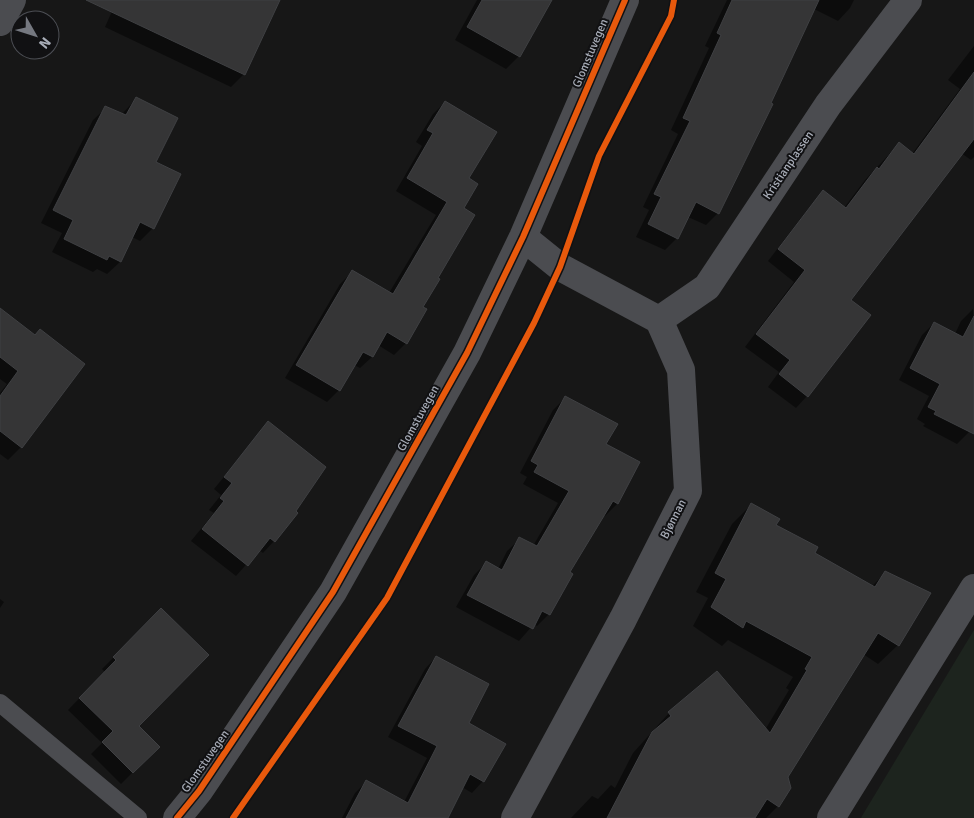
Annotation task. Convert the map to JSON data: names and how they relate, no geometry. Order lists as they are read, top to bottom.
{
  "streets": {
    "street": ["Glomstuvegen", "Kristianplassen", "Bjønnan"]
  },
  "crossings": [
    ["Kristianplassen", "Bjønnan"]
  ],
  "north": "bottom right"
}
